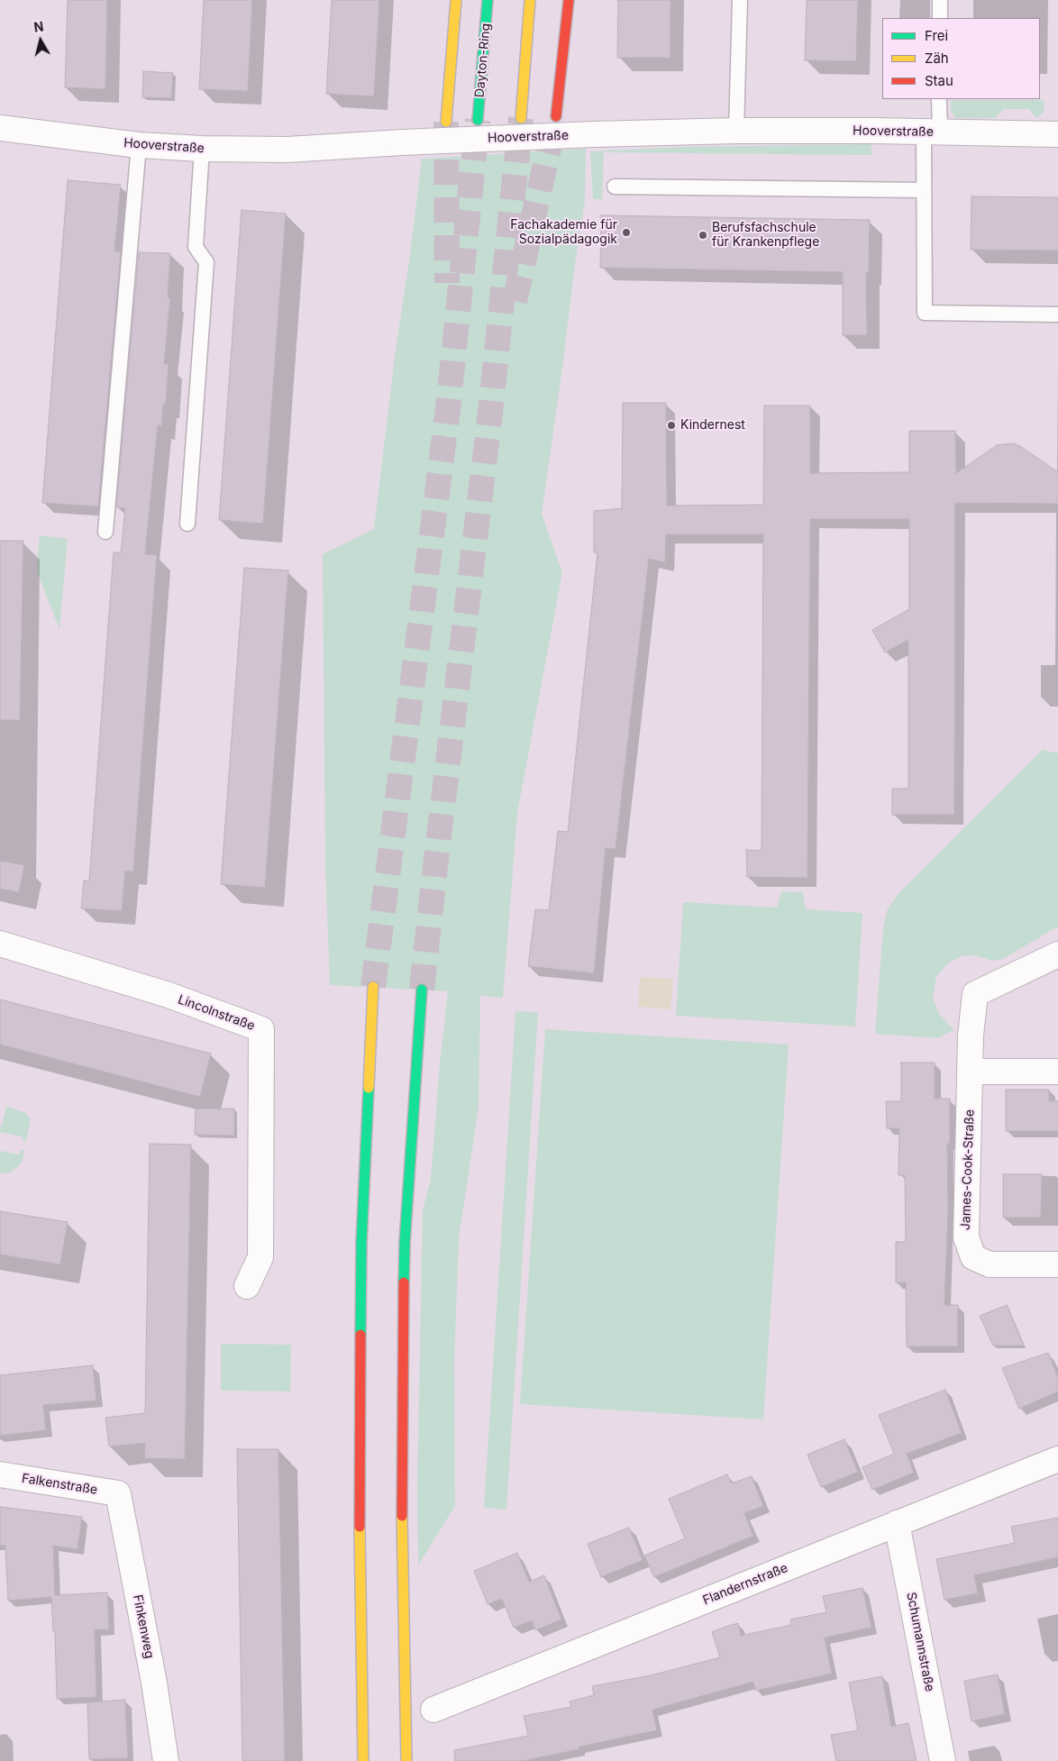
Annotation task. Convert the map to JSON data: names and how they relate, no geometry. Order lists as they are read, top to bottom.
{
  "streets": {
    "highway": ["Dayton-Ring"],
    "street": [
      "Hooverstraße",
      "Lincolnstraße",
      "James-Cook-Straße",
      "Falkenstraße",
      "Flandernstraße",
      "Finkenweg",
      "Schumannstraße"
    ]
  },
  "crossings": [
    ["Falkenstraße", "Finkenweg"],
    ["Flandernstraße", "Schumannstraße"]
  ],
  "places": ["Fachakademie für Sozialpädagogik", "Berufsfachschule für Krankenpflege", "Kindernest"],
  "legend": ["Frei", "Zäh", "Stau"],
  "north": "top"
}
